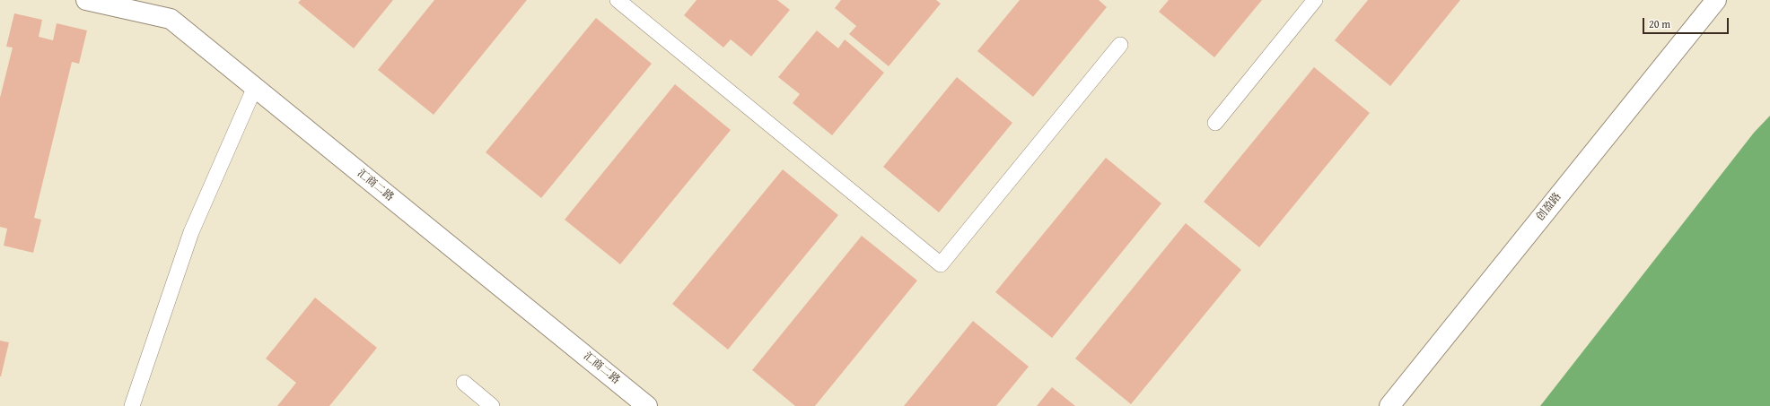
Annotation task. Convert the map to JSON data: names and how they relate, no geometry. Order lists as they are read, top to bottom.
{
  "streets": {
    "street": ["汇商二路", "创盈路"]
  },
  "scale_bar": "20 m"
}
